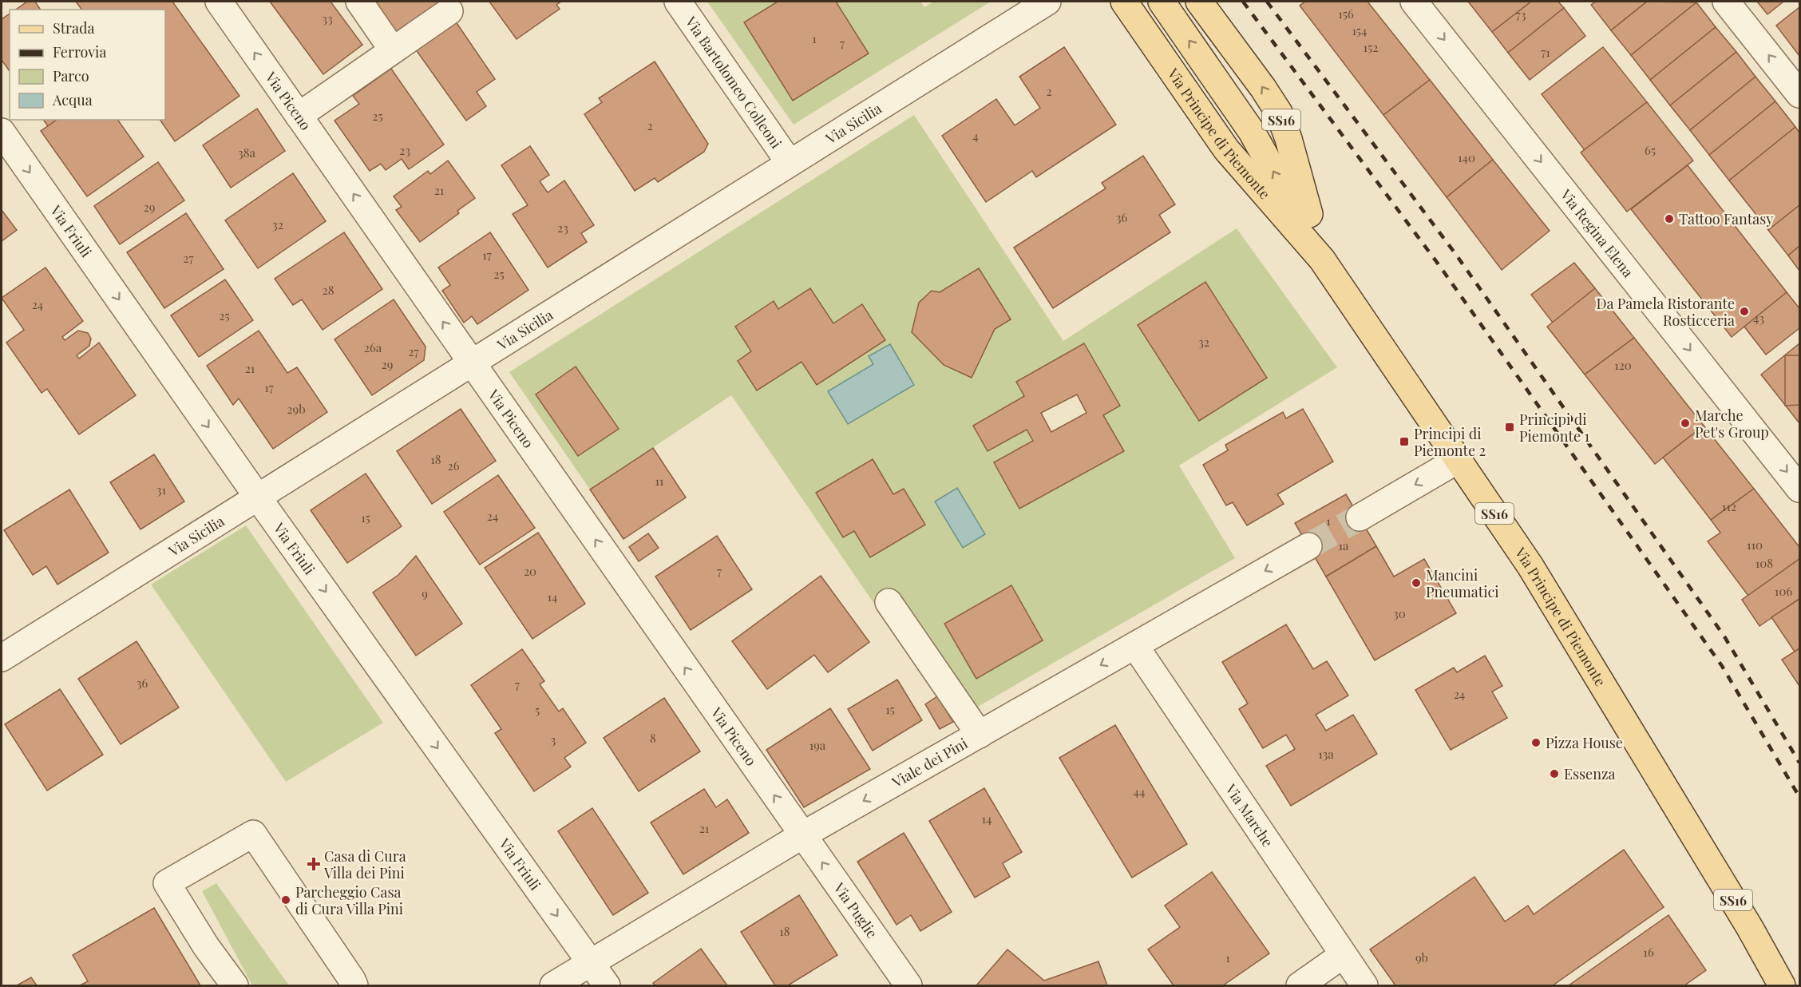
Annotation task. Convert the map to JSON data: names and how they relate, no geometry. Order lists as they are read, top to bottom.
{
  "streets": {
    "main road": ["SS16", "Via Principe di Piemonte"],
    "street": [
      "Via Bartolomeo Colleoni",
      "Via Piceno",
      "Via Sicilia",
      "Via Friuli",
      "Via Regina Elena",
      "Viale dei Pini",
      "Via Marche",
      "Via Puglie"
    ]
  },
  "crossings": [
    ["Via Bartolomeo Colleoni", "Via Sicilia"],
    ["Via Piceno", "Via Sicilia"],
    ["Via Piceno", "Viale dei Pini"],
    ["Via Piceno", "Via Puglie"],
    ["Via Sicilia", "Via Friuli"],
    ["Via Friuli", "Viale dei Pini"],
    ["Viale dei Pini", "Via Marche"],
    ["Viale dei Pini", "Via Puglie"]
  ],
  "one_way": [
    "Via Piceno",
    "Via Friuli",
    "Via Regina Elena",
    "Viale dei Pini",
    "Via Puglie"
  ],
  "places": {
    "other": [
      "Tattoo Fantasy",
      "Da Pamela Ristorante Rosticceria",
      "Marche Pet's Group",
      "Mancini Pneumatici",
      "Pizza House",
      "Essenza",
      "Parcheggio Casa di Cura Villa Pini"
    ],
    "transit": ["Principi di Piemonte 1", "Principi di Piemonte 2"],
    "health": ["Casa di Cura Villa dei Pini"]
  },
  "house_numbers": [
    "156",
    "73",
    "33",
    "154",
    "1",
    "7",
    "152",
    "71",
    "2",
    "25",
    "2",
    "4",
    "23",
    "65",
    "38a",
    "140",
    "21",
    "29",
    "36",
    "32",
    "23",
    "17",
    "27",
    "25",
    "28",
    "24",
    "25",
    "43",
    "32",
    "26a",
    "27",
    "29",
    "120",
    "21",
    "17",
    "29b",
    "18",
    "26",
    "11",
    "31",
    "112",
    "24",
    "15",
    "1",
    "110",
    "1a",
    "108",
    "20",
    "7",
    "106",
    "9",
    "14",
    "30",
    "36",
    "7",
    "24",
    "15",
    "5",
    "8",
    "3",
    "19a",
    "13a",
    "44",
    "14",
    "21",
    "18",
    "16",
    "1",
    "9b"
  ],
  "legend": [
    "Strada",
    "Ferrovia",
    "Parco",
    "Acqua"
  ]
}
